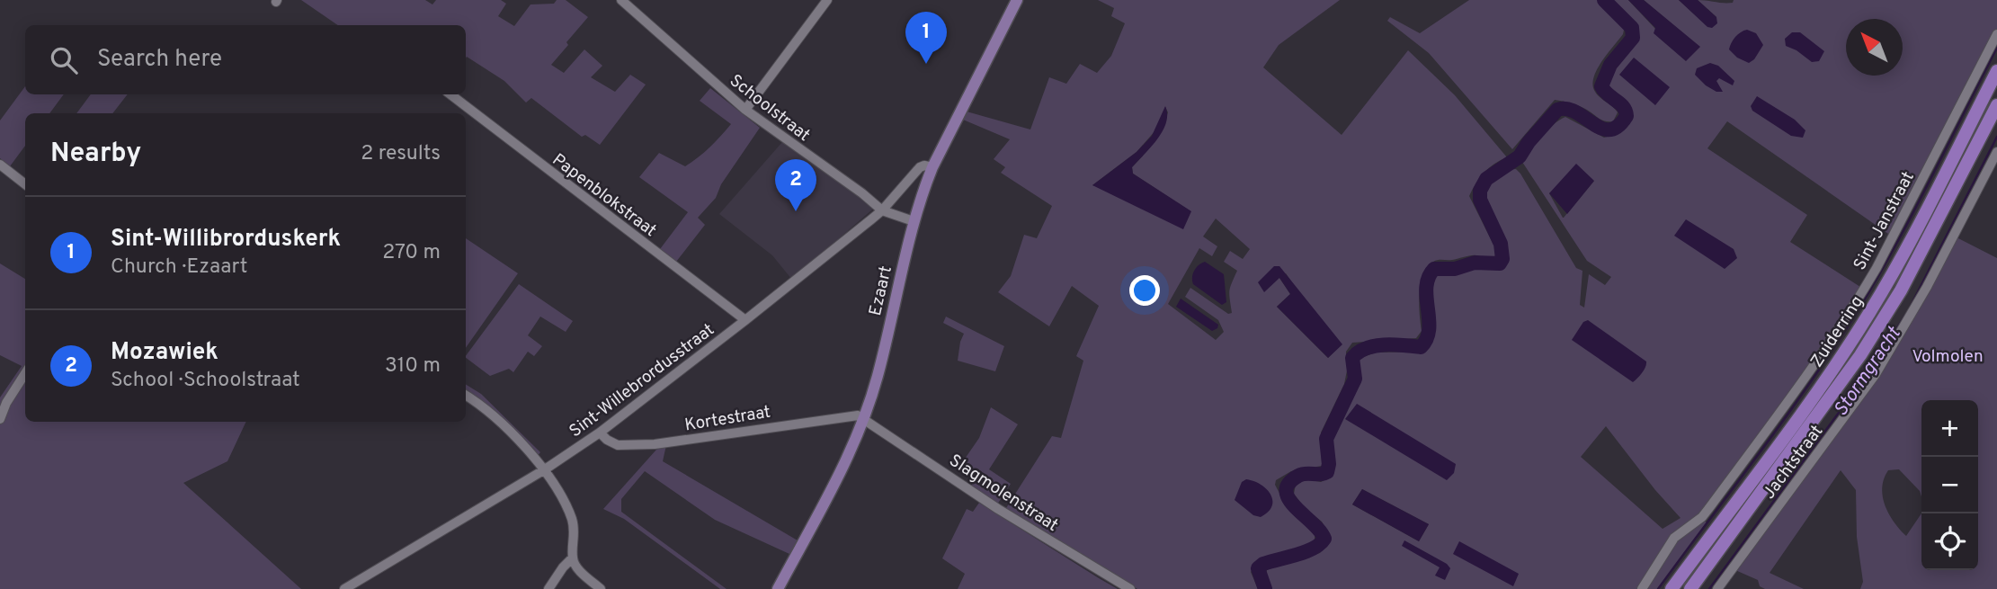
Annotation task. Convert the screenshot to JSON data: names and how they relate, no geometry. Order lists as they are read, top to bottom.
{
  "streets": {
    "highway": ["Zuiderring"],
    "main road": ["Ezaart"],
    "street": [
      "Schoolstraat",
      "Papenblokstraat",
      "Sint-Janstraat",
      "Sint-Willebrordusstraat",
      "Kortestraat",
      "Jachtstraat",
      "Slagmolenstraat"
    ]
  },
  "crossings": [
    ["Schoolstraat", "Ezaart"],
    ["Schoolstraat", "Sint-Willebrordusstraat"],
    ["Papenblokstraat", "Sint-Willebrordusstraat"],
    ["Ezaart", "Sint-Willebrordusstraat"],
    ["Ezaart", "Kortestraat"],
    ["Ezaart", "Slagmolenstraat"],
    ["Sint-Willebrordusstraat", "Kortestraat"],
    ["Kortestraat", "Slagmolenstraat"]
  ],
  "water": ["Stormgracht"],
  "parks": ["Volmolen"],
  "north": "top left",
  "page": {
    "pins": ["1", "2"],
    "search": "Search here",
    "heading": ["Nearby", "2 results"],
    "list": [
      {
        "mark": "1",
        "name": "Sint-Willibrorduskerk",
        "note": "Church · Ezaart",
        "value": "270 m"
      },
      {
        "mark": "2",
        "name": "Mozawiek",
        "note": "School · Schoolstraat",
        "value": "310 m"
      }
    ],
    "map_buttons": ["+", "−"]
  }
}
